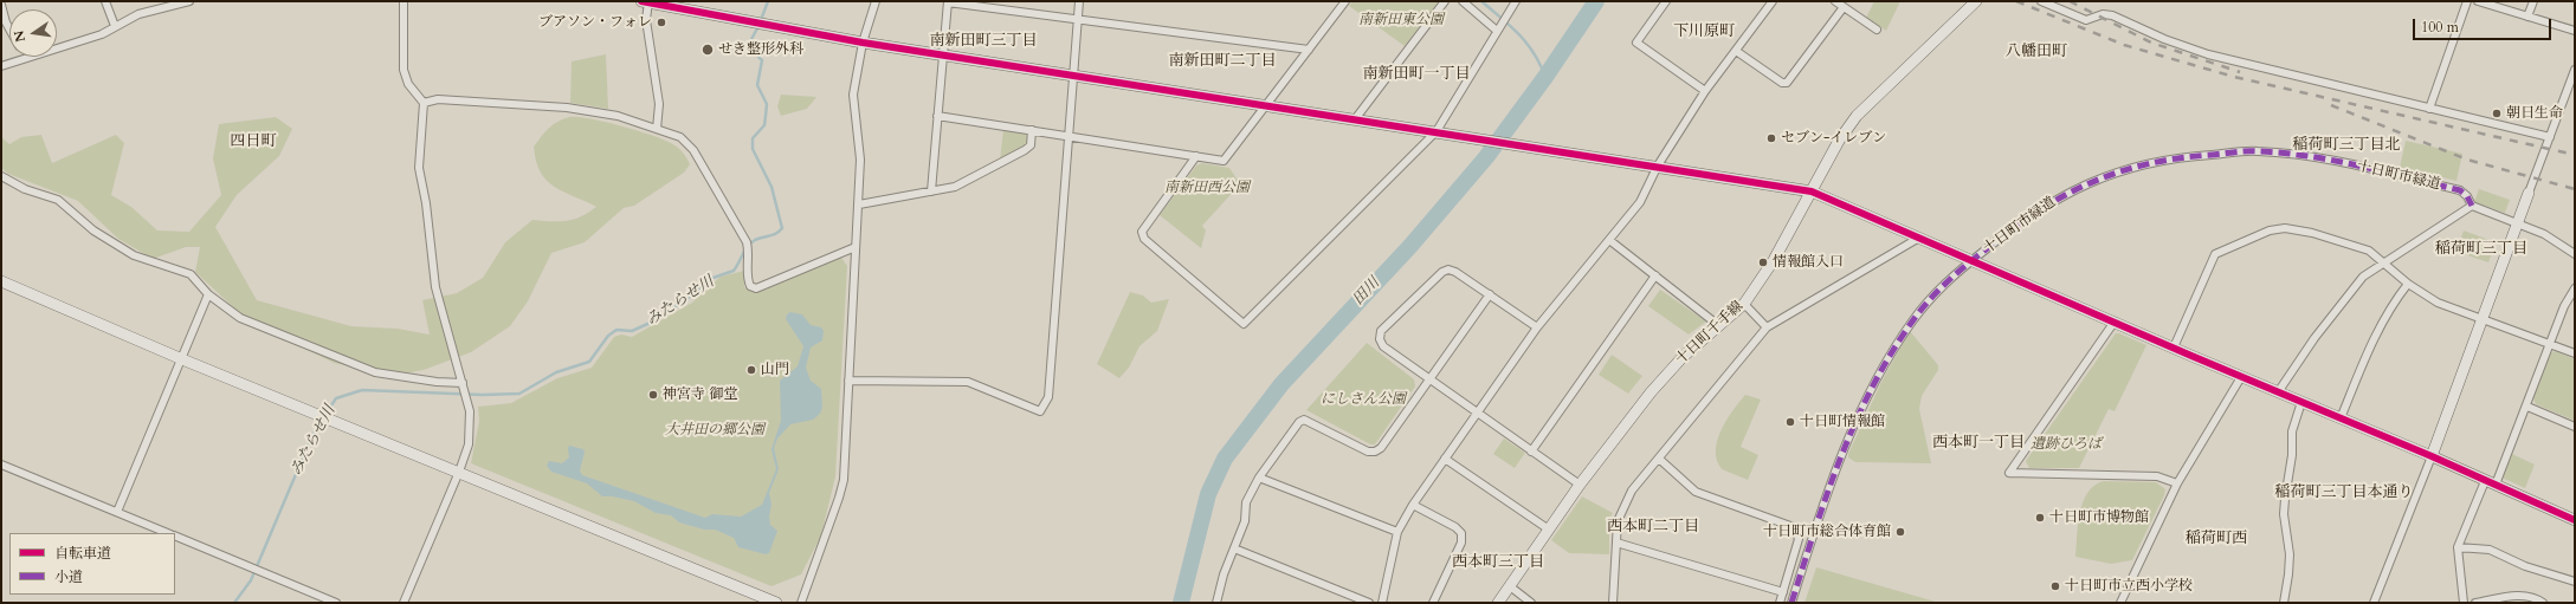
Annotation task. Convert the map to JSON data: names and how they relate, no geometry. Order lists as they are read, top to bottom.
{
  "streets": {
    "street": ["十日町市緑道", "十日町千手線"]
  },
  "districts": [
    "下川原町",
    "南新田町三丁目",
    "八幡田町",
    "南新田町二丁目",
    "南新田町一丁目",
    "四日町",
    "稲荷町三丁目北",
    "稲荷町三丁目",
    "西本町一丁目",
    "稲荷町三丁目本通り",
    "西本町二丁目",
    "稲荷町西",
    "西本町三丁目"
  ],
  "water": ["田川", "みたらせ川"],
  "parks": [
    "南新田東公園",
    "南新田西公園",
    "にしさん公園",
    "大井田の郷公園",
    "遺跡ひろば"
  ],
  "places": [
    "ブアソン・フォレ",
    "せき整形外科",
    "朝日生命",
    "セブン-イレブン",
    "情報館入口",
    "山門",
    "神宮寺 御堂",
    "十日町情報館",
    "十日町市博物館",
    "十日町市総合体育館",
    "十日町市立西小学校"
  ],
  "legend": ["自転車道", "小道"],
  "scale_bar": "100 m",
  "north": "left"
}
